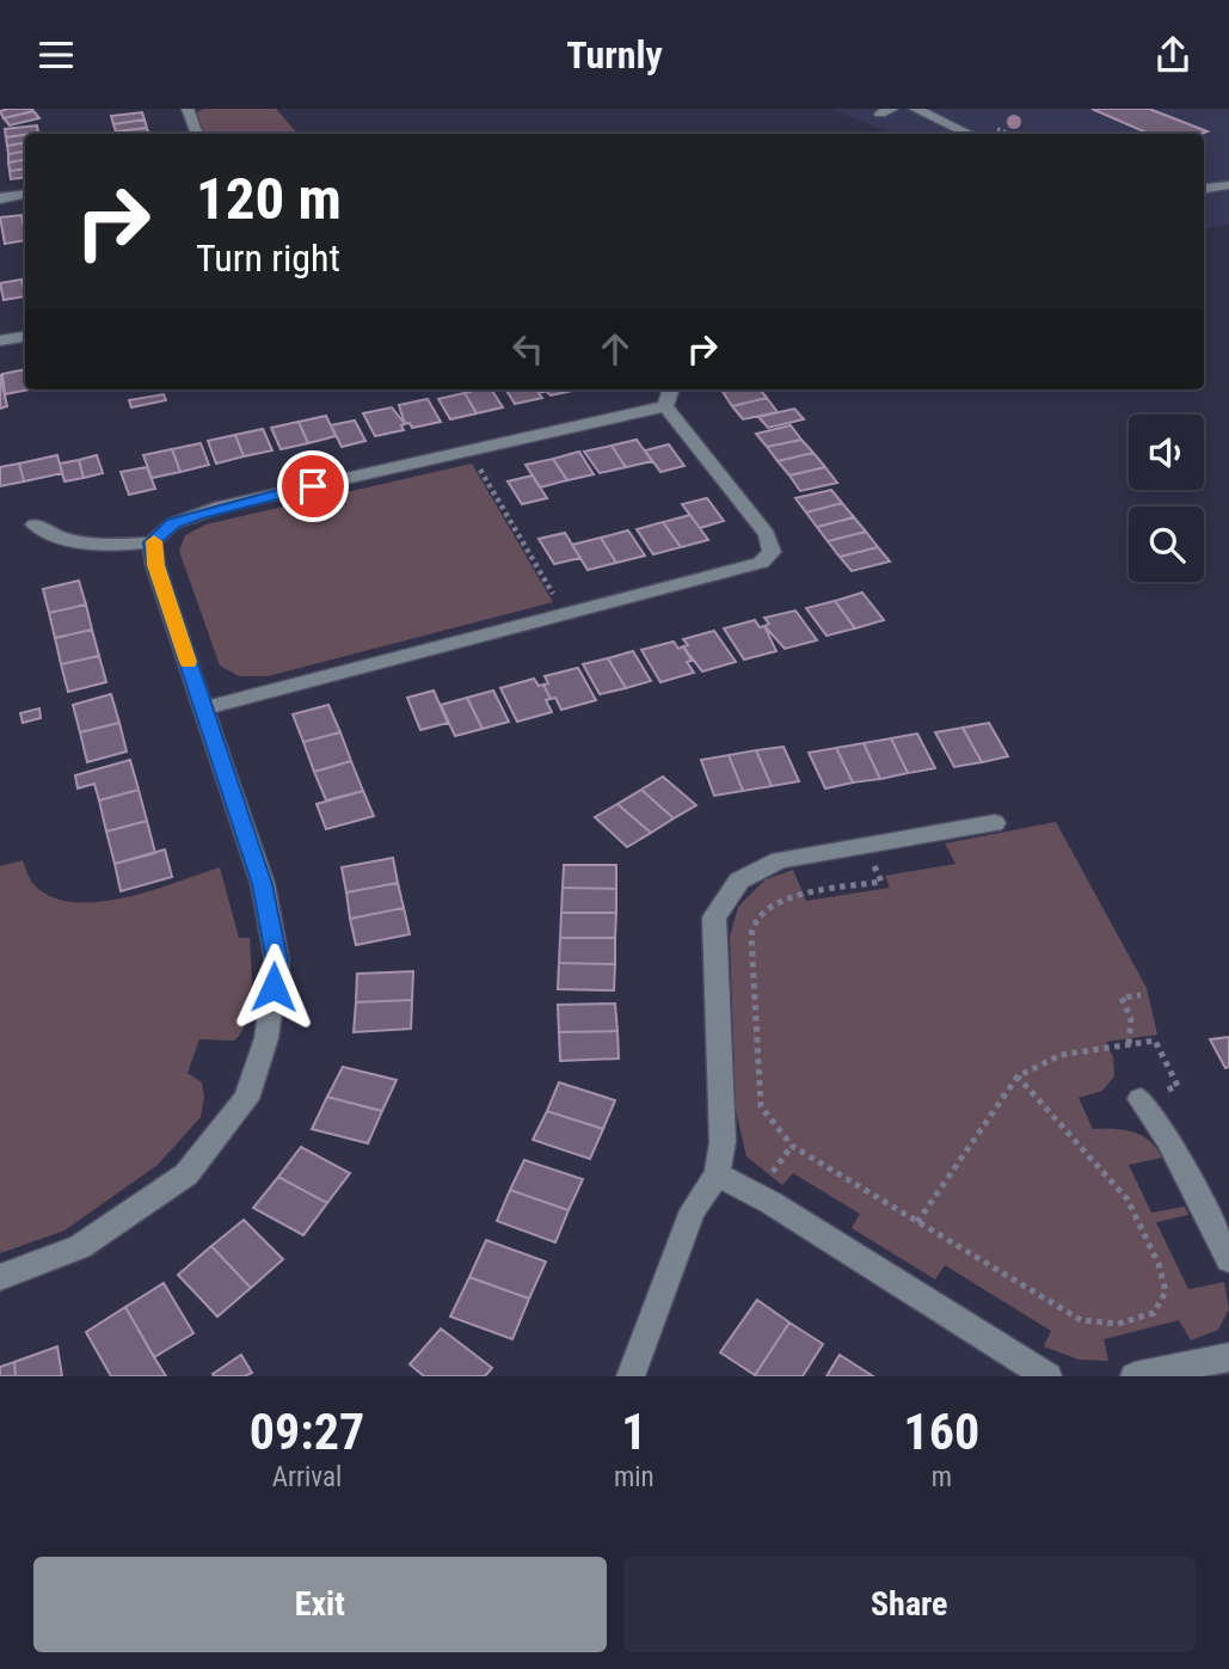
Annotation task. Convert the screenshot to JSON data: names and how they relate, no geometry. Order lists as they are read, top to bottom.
{
  "page": {
    "header": "Turnly",
    "turn": ["120 m", "Turn right"],
    "eta": [
      "09:27",
      "Arrival",
      "1",
      "min",
      "160",
      "m"
    ],
    "buttons": ["Exit", "Share"]
  }
}
